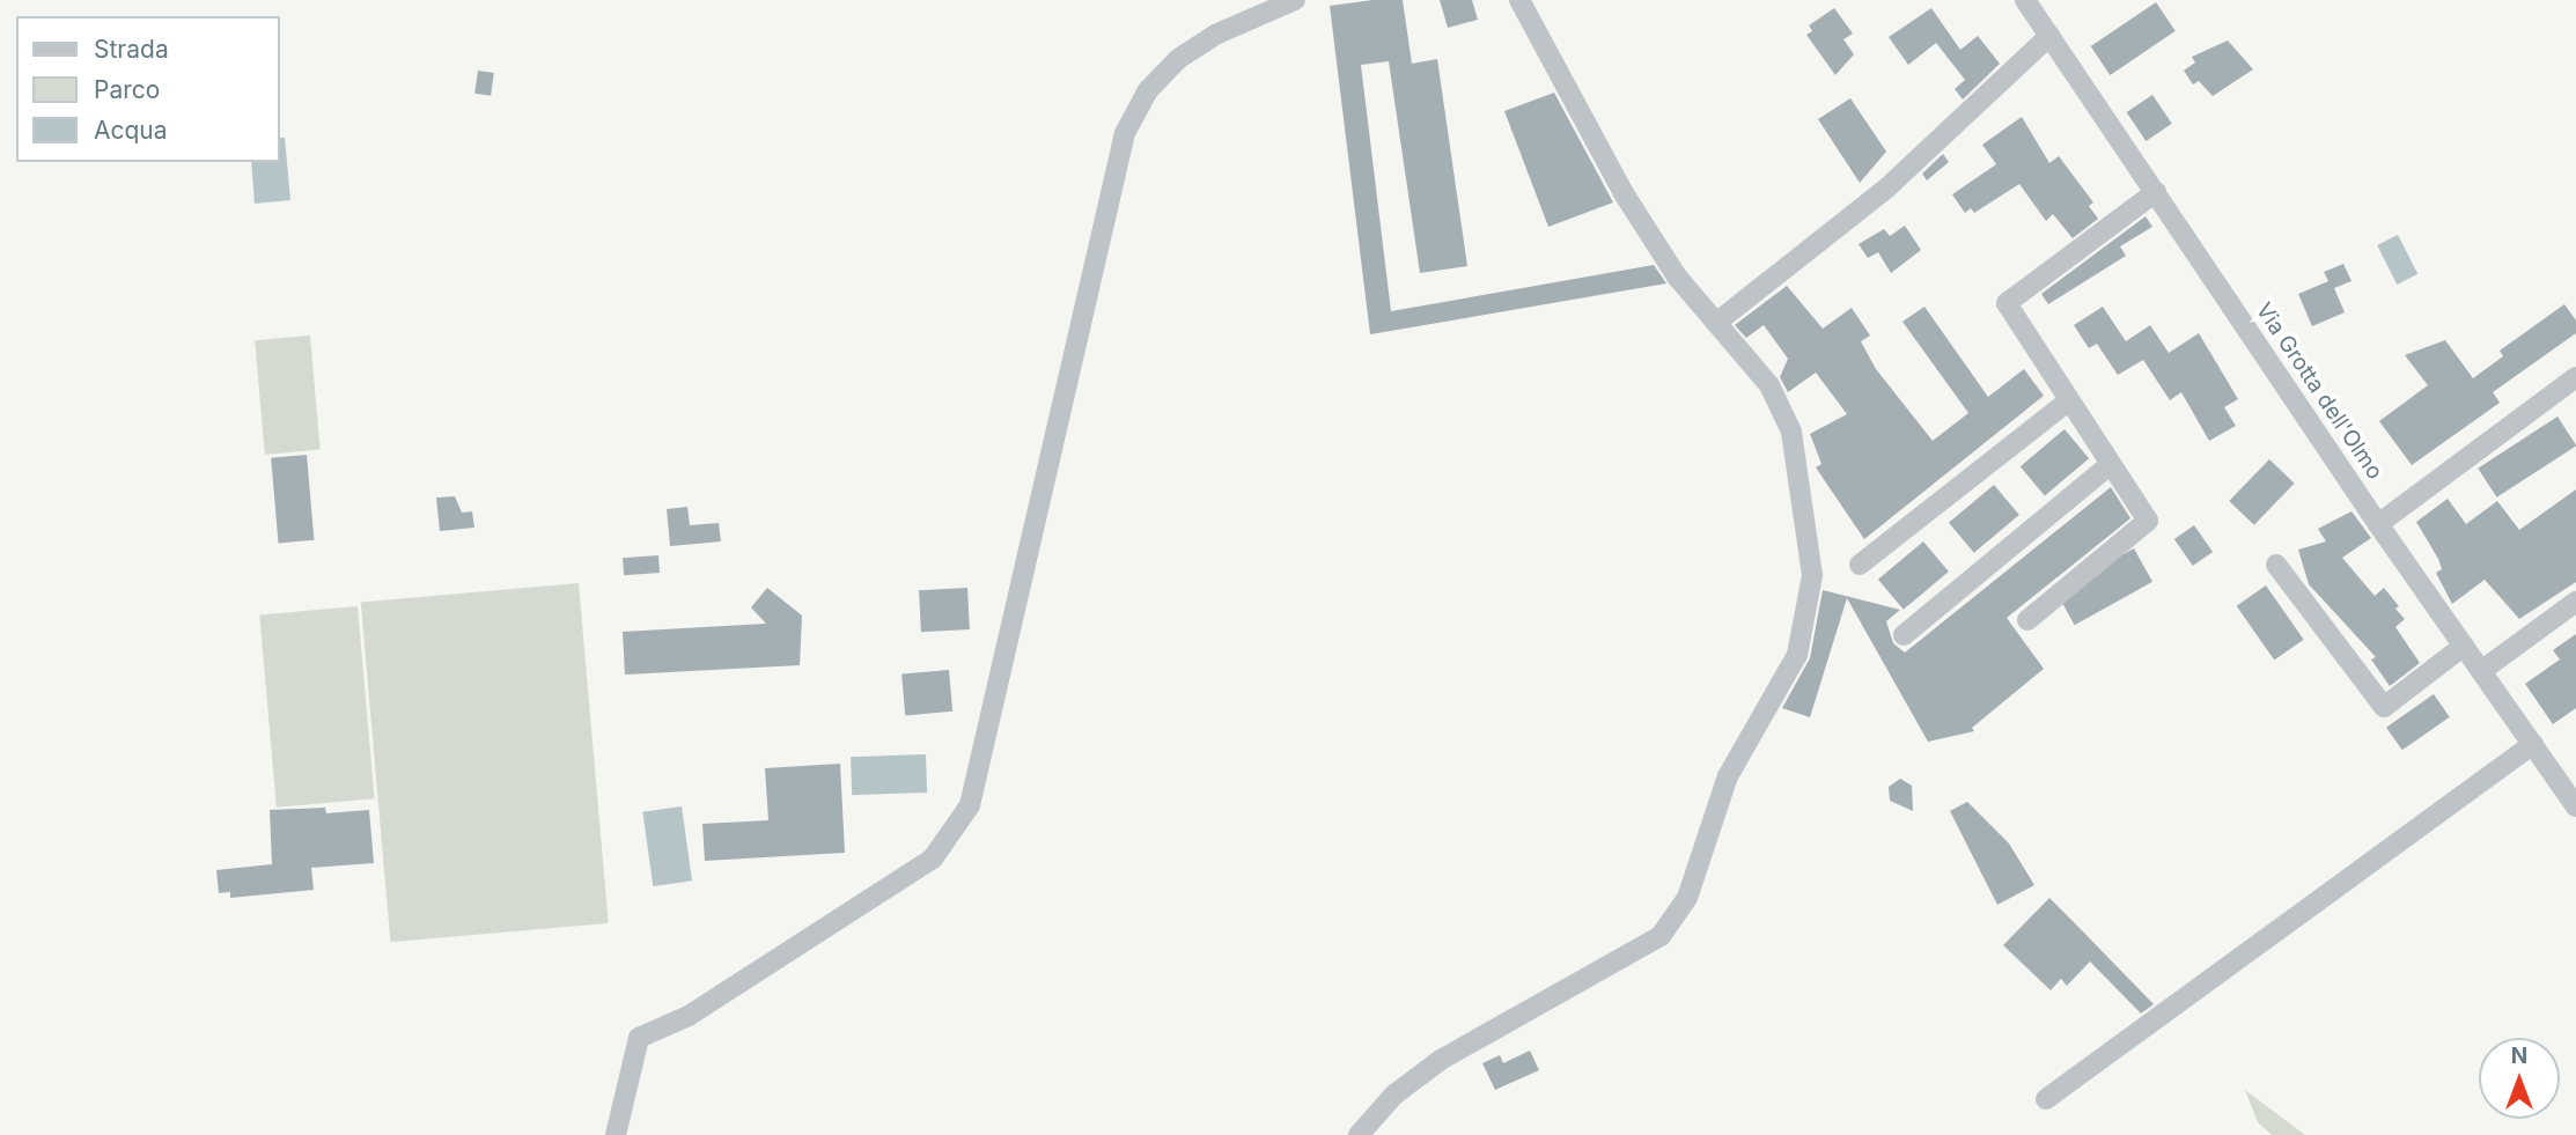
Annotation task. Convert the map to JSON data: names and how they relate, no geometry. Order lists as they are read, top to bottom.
{
  "streets": {
    "street": ["Via Grotta dell'Olmo"]
  },
  "legend": ["Strada", "Parco", "Acqua"],
  "north": "top"
}
